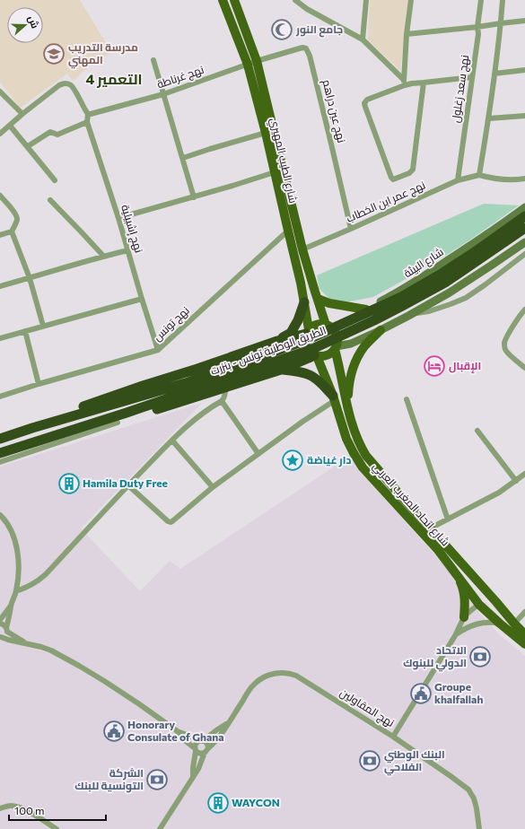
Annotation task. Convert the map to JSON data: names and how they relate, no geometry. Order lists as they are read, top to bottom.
{
  "streets": {
    "highway": ["الطريق الوطنية تونس - بنزرت"],
    "main road": ["شارع الطيب المهيري", "شارع البيئة", "شارع اتحاد المغرب العربي"],
    "street": [
      "نهج غرناطة",
      "نهج سعد زغلول",
      "نهج عين دراهم",
      "نهج عمر ابن الخطاب",
      "نهج إشبيلية",
      "نهج تونس",
      "نهج المقاولين"
    ]
  },
  "crossings": [
    ["نهج غرناطة", "نهج عين دراهم"],
    ["نهج غرناطة", "شارع الطيب المهيري"],
    ["نهج غرناطة", "نهج إشبيلية"],
    ["نهج سعد زغلول", "نهج عمر ابن الخطاب"],
    ["نهج عين دراهم", "شارع الطيب المهيري"],
    ["نهج عين دراهم", "نهج عمر ابن الخطاب"],
    ["شارع الطيب المهيري", "نهج عمر ابن الخطاب"],
    ["شارع الطيب المهيري", "شارع البيئة"],
    ["شارع الطيب المهيري", "نهج تونس"],
    ["شارع الطيب المهيري", "شارع اتحاد المغرب العربي"],
    ["نهج إشبيلية", "نهج تونس"],
    ["شارع البيئة", "شارع اتحاد المغرب العربي"]
  ],
  "districts": ["التعمير 4"],
  "places": {
    "mosque": ["جامع النور"],
    "school or university": ["مدرسة التدريب المهني"],
    "hotel": ["الإقبال"],
    "place": ["دار غياضة"],
    "building": ["Hamila Duty Free", "WAYCON"],
    "bank": ["الاتحاد الدولي للبنوك", "البنك الوطني الفلاحي", "الشركة التونسية للبنك"],
    "public building": ["Groupe khalfallah", "Honorary Consulate of Ghana"]
  },
  "scale_bar": "100 m",
  "north": "right"
}
